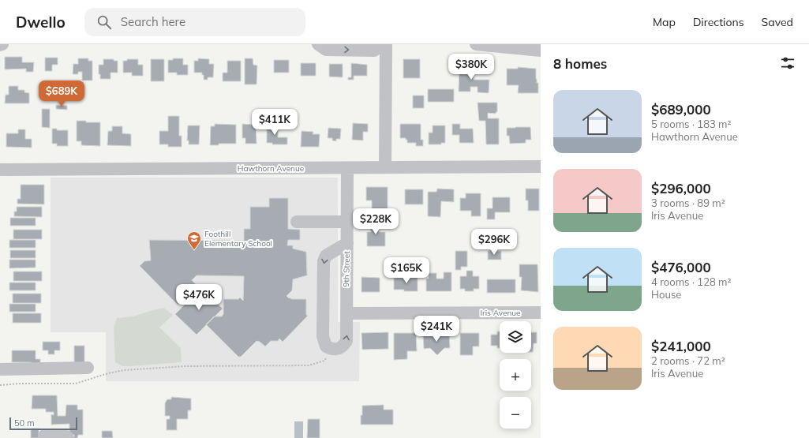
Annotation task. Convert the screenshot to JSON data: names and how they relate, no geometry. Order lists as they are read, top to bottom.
{
  "streets": {
    "street": ["Hawthorn Avenue", "9th Street", "Iris Avenue"]
  },
  "crossings": [
    ["Hawthorn Avenue", "9th Street"],
    ["9th Street", "Iris Avenue"]
  ],
  "places": {
    "school or university": ["Foothill Elementary School"]
  },
  "scale_bar": "50 m",
  "page": {
    "header": "Dwello",
    "search": "Search here",
    "nav": ["Map", "Directions", "Saved"],
    "heading": "8 homes",
    "price": [
      "$380K",
      "$689K",
      "$411K",
      "$228K",
      "$296K",
      "$165K",
      "$476K",
      "$241K"
    ],
    "list": [
      {
        "name": "$689,000",
        "note": "5 rooms · 183 m² · Hawthorn Avenue"
      },
      {
        "name": "$296,000",
        "note": "3 rooms · 89 m² · Iris Avenue"
      },
      {
        "name": "$476,000",
        "note": "4 rooms · 128 m² · House"
      },
      {
        "name": "$241,000",
        "note": "2 rooms · 72 m² · Iris Avenue"
      }
    ],
    "map_buttons": ["+", "−"],
    "scale": "50 m"
  }
}
